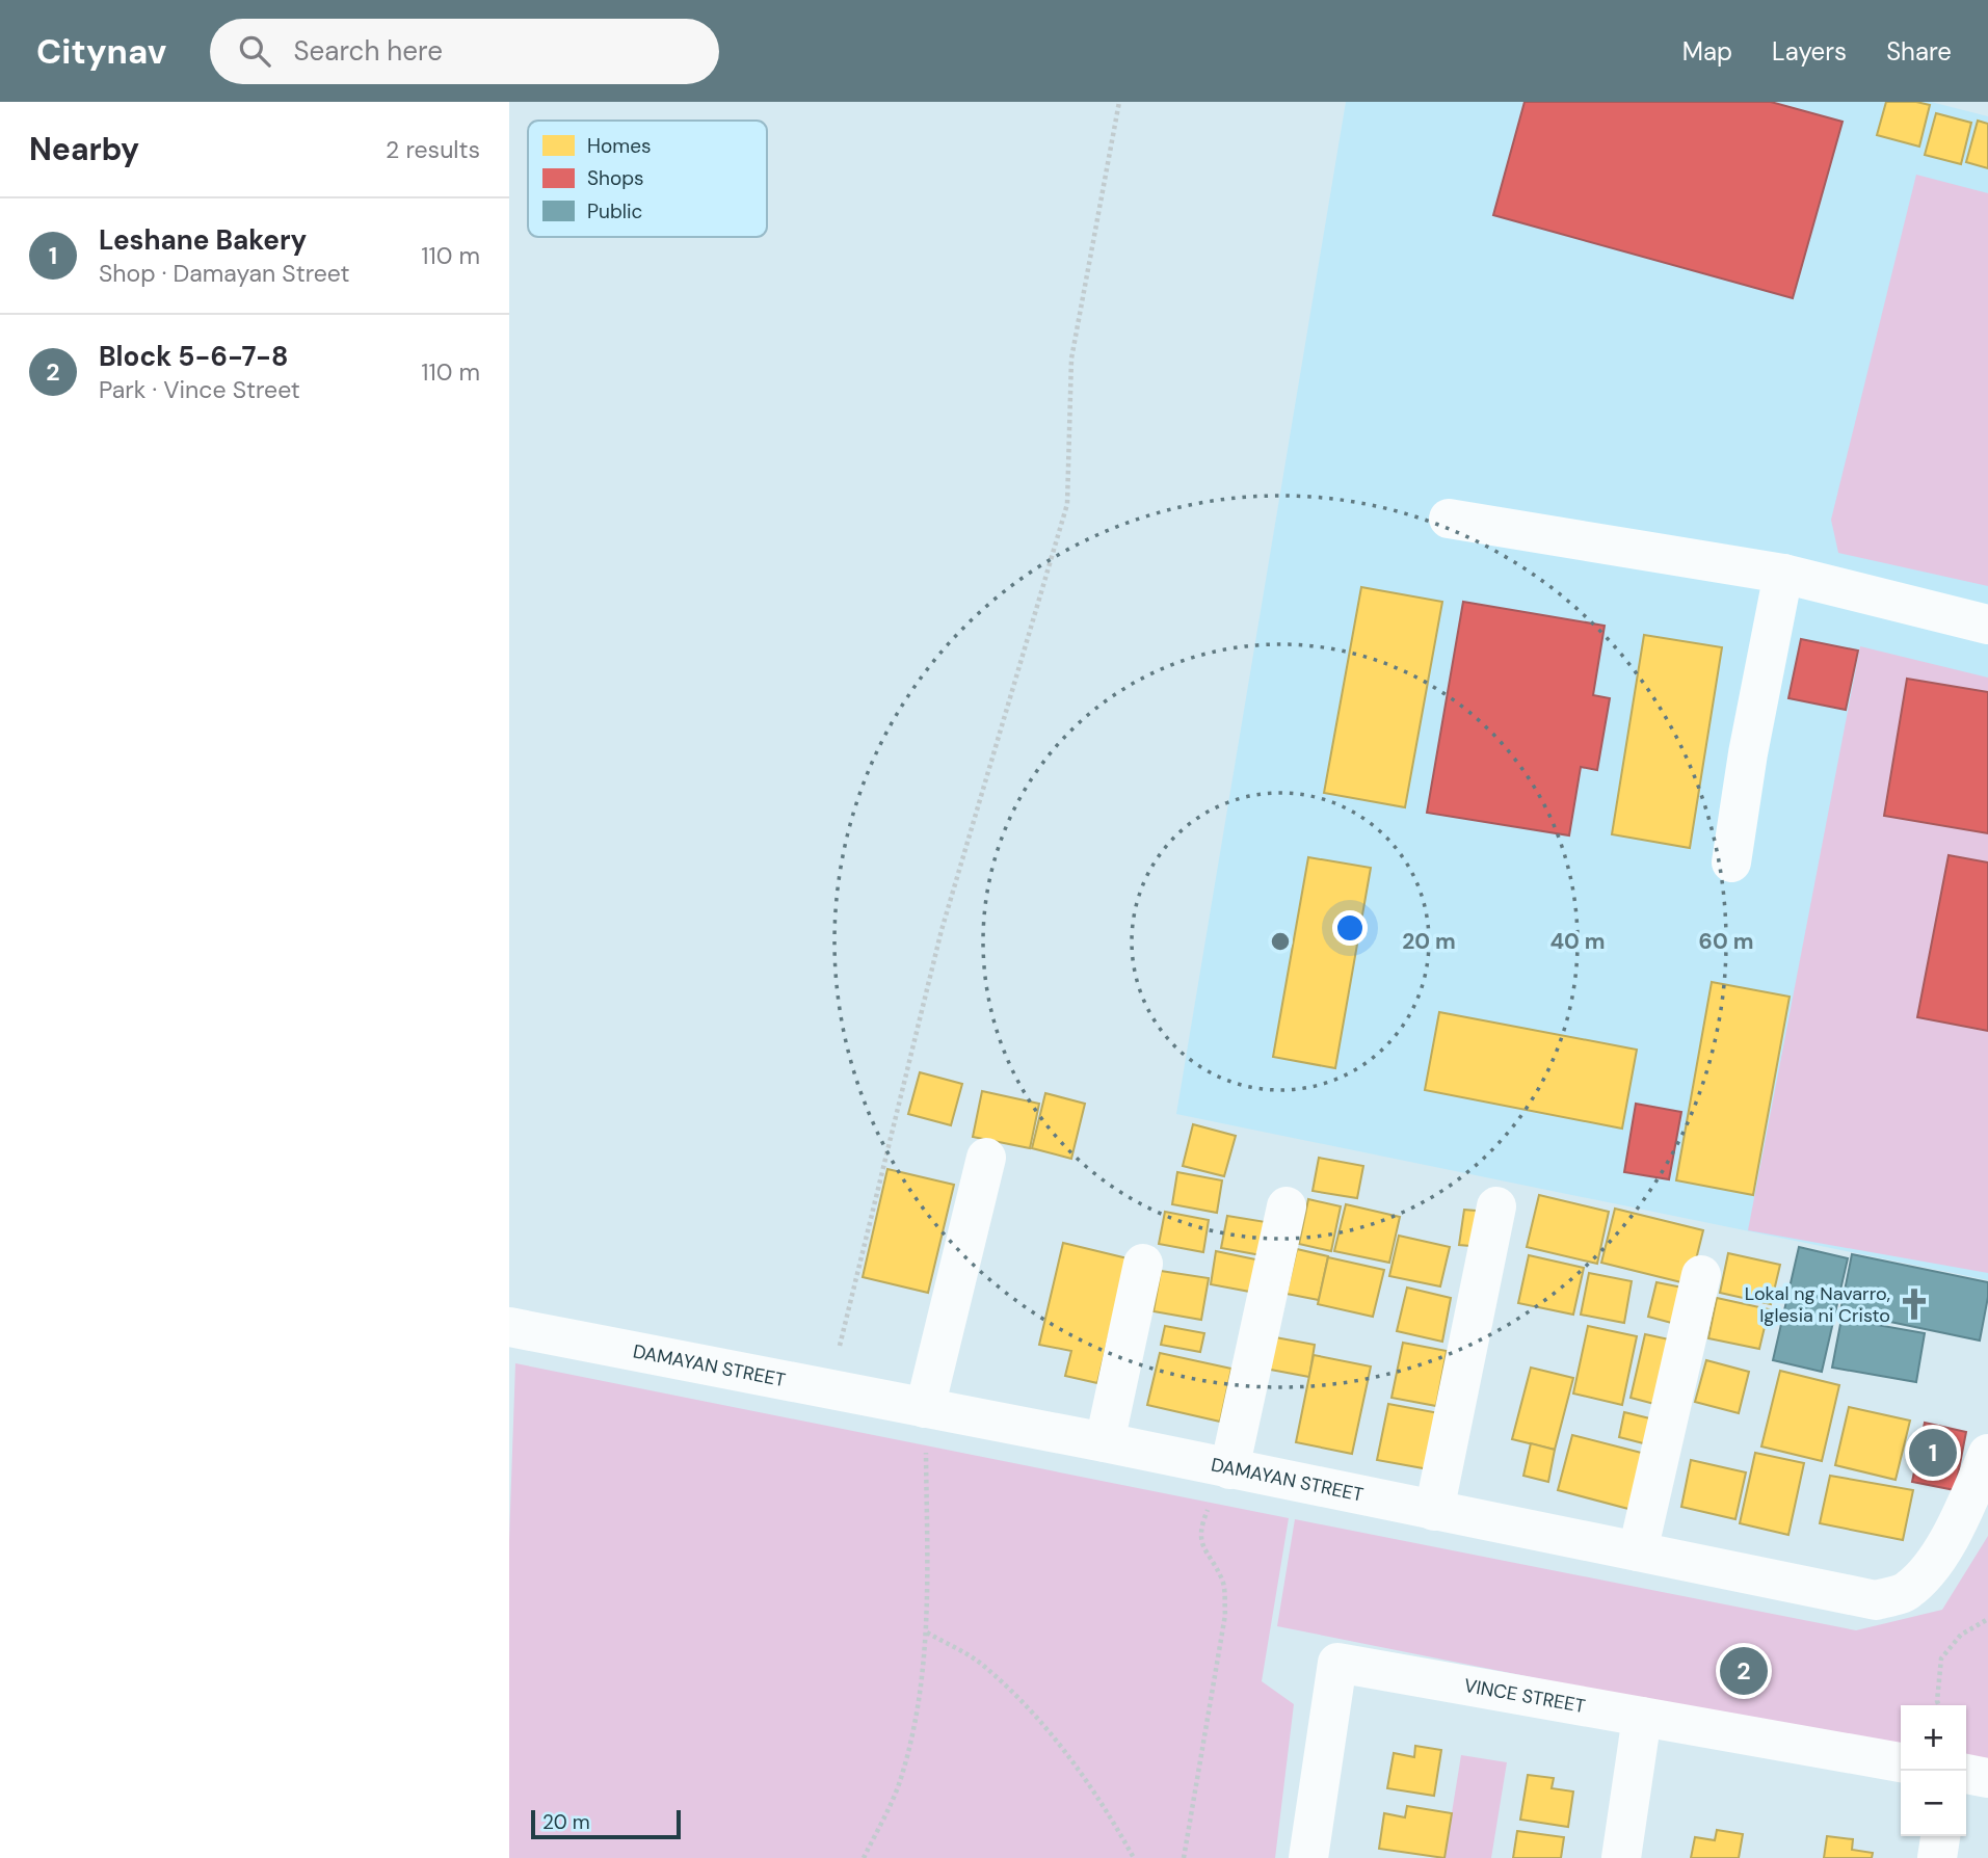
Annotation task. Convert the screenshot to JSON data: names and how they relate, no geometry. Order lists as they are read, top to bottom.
{
  "streets": {
    "street": ["DAMAYAN STREET", "VINCE STREET"]
  },
  "places": {
    "church": ["Lokal ng Navarro, Iglesia ni Cristo"]
  },
  "legend": ["Homes", "Shops", "Public"],
  "scale_bar": "20 m",
  "page": {
    "header": "Citynav",
    "search": "Search here",
    "nav": ["Map", "Layers", "Share"],
    "heading": ["Nearby", "2 results"],
    "list": [
      {
        "mark": "1",
        "name": "Leshane Bakery",
        "note": "Shop · Damayan Street",
        "value": "110 m"
      },
      {
        "mark": "2",
        "name": "Block 5-6-7-8",
        "note": "Park · Vince Street",
        "value": "110 m"
      }
    ],
    "pins": ["1", "2"],
    "map_buttons": ["+", "−"],
    "scale": "20 m"
  },
  "rings": ["20 m", "40 m", "60 m"]
}
